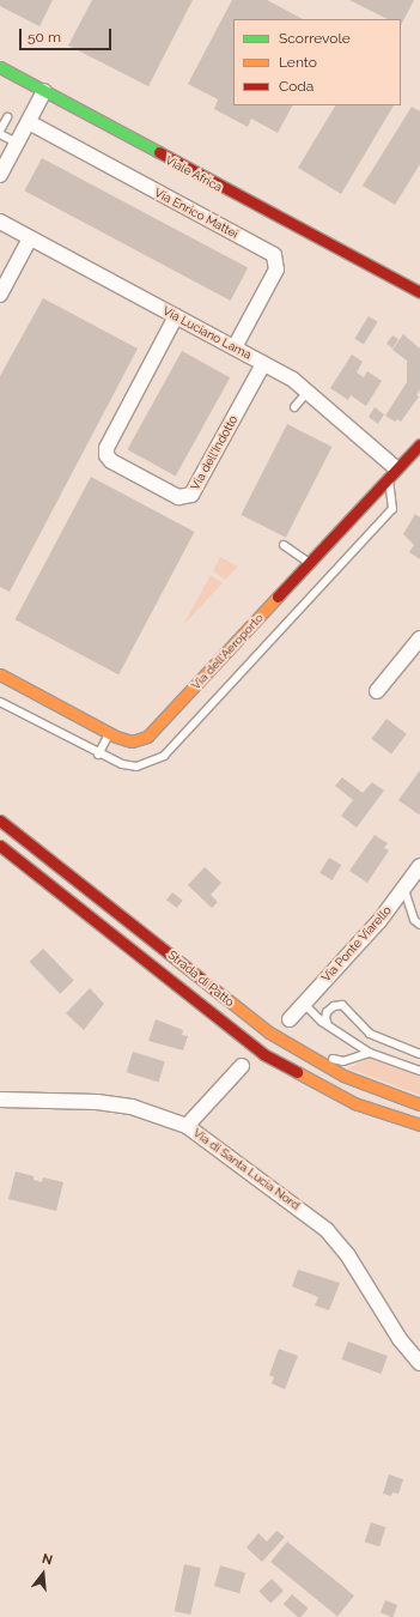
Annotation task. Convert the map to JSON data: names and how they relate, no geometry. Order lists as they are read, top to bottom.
{
  "streets": {
    "street": [
      "Viale Africa",
      "Via Enrico Mattei",
      "Via Luciano Lama",
      "Via dell'Indotto",
      "Via dell'Aeroporto",
      "Via Ponte Viarello",
      "Strada di Patto",
      "Via di Santa Lucia Nord"
    ]
  },
  "crossings": [
    ["Via Enrico Mattei", "Via Luciano Lama"],
    ["Via Luciano Lama", "Via dell'Indotto"],
    ["Via Luciano Lama", "Via dell'Aeroporto"]
  ],
  "legend": ["Scorrevole", "Lento", "Coda"],
  "scale_bar": "50 m",
  "north": "top"
}
